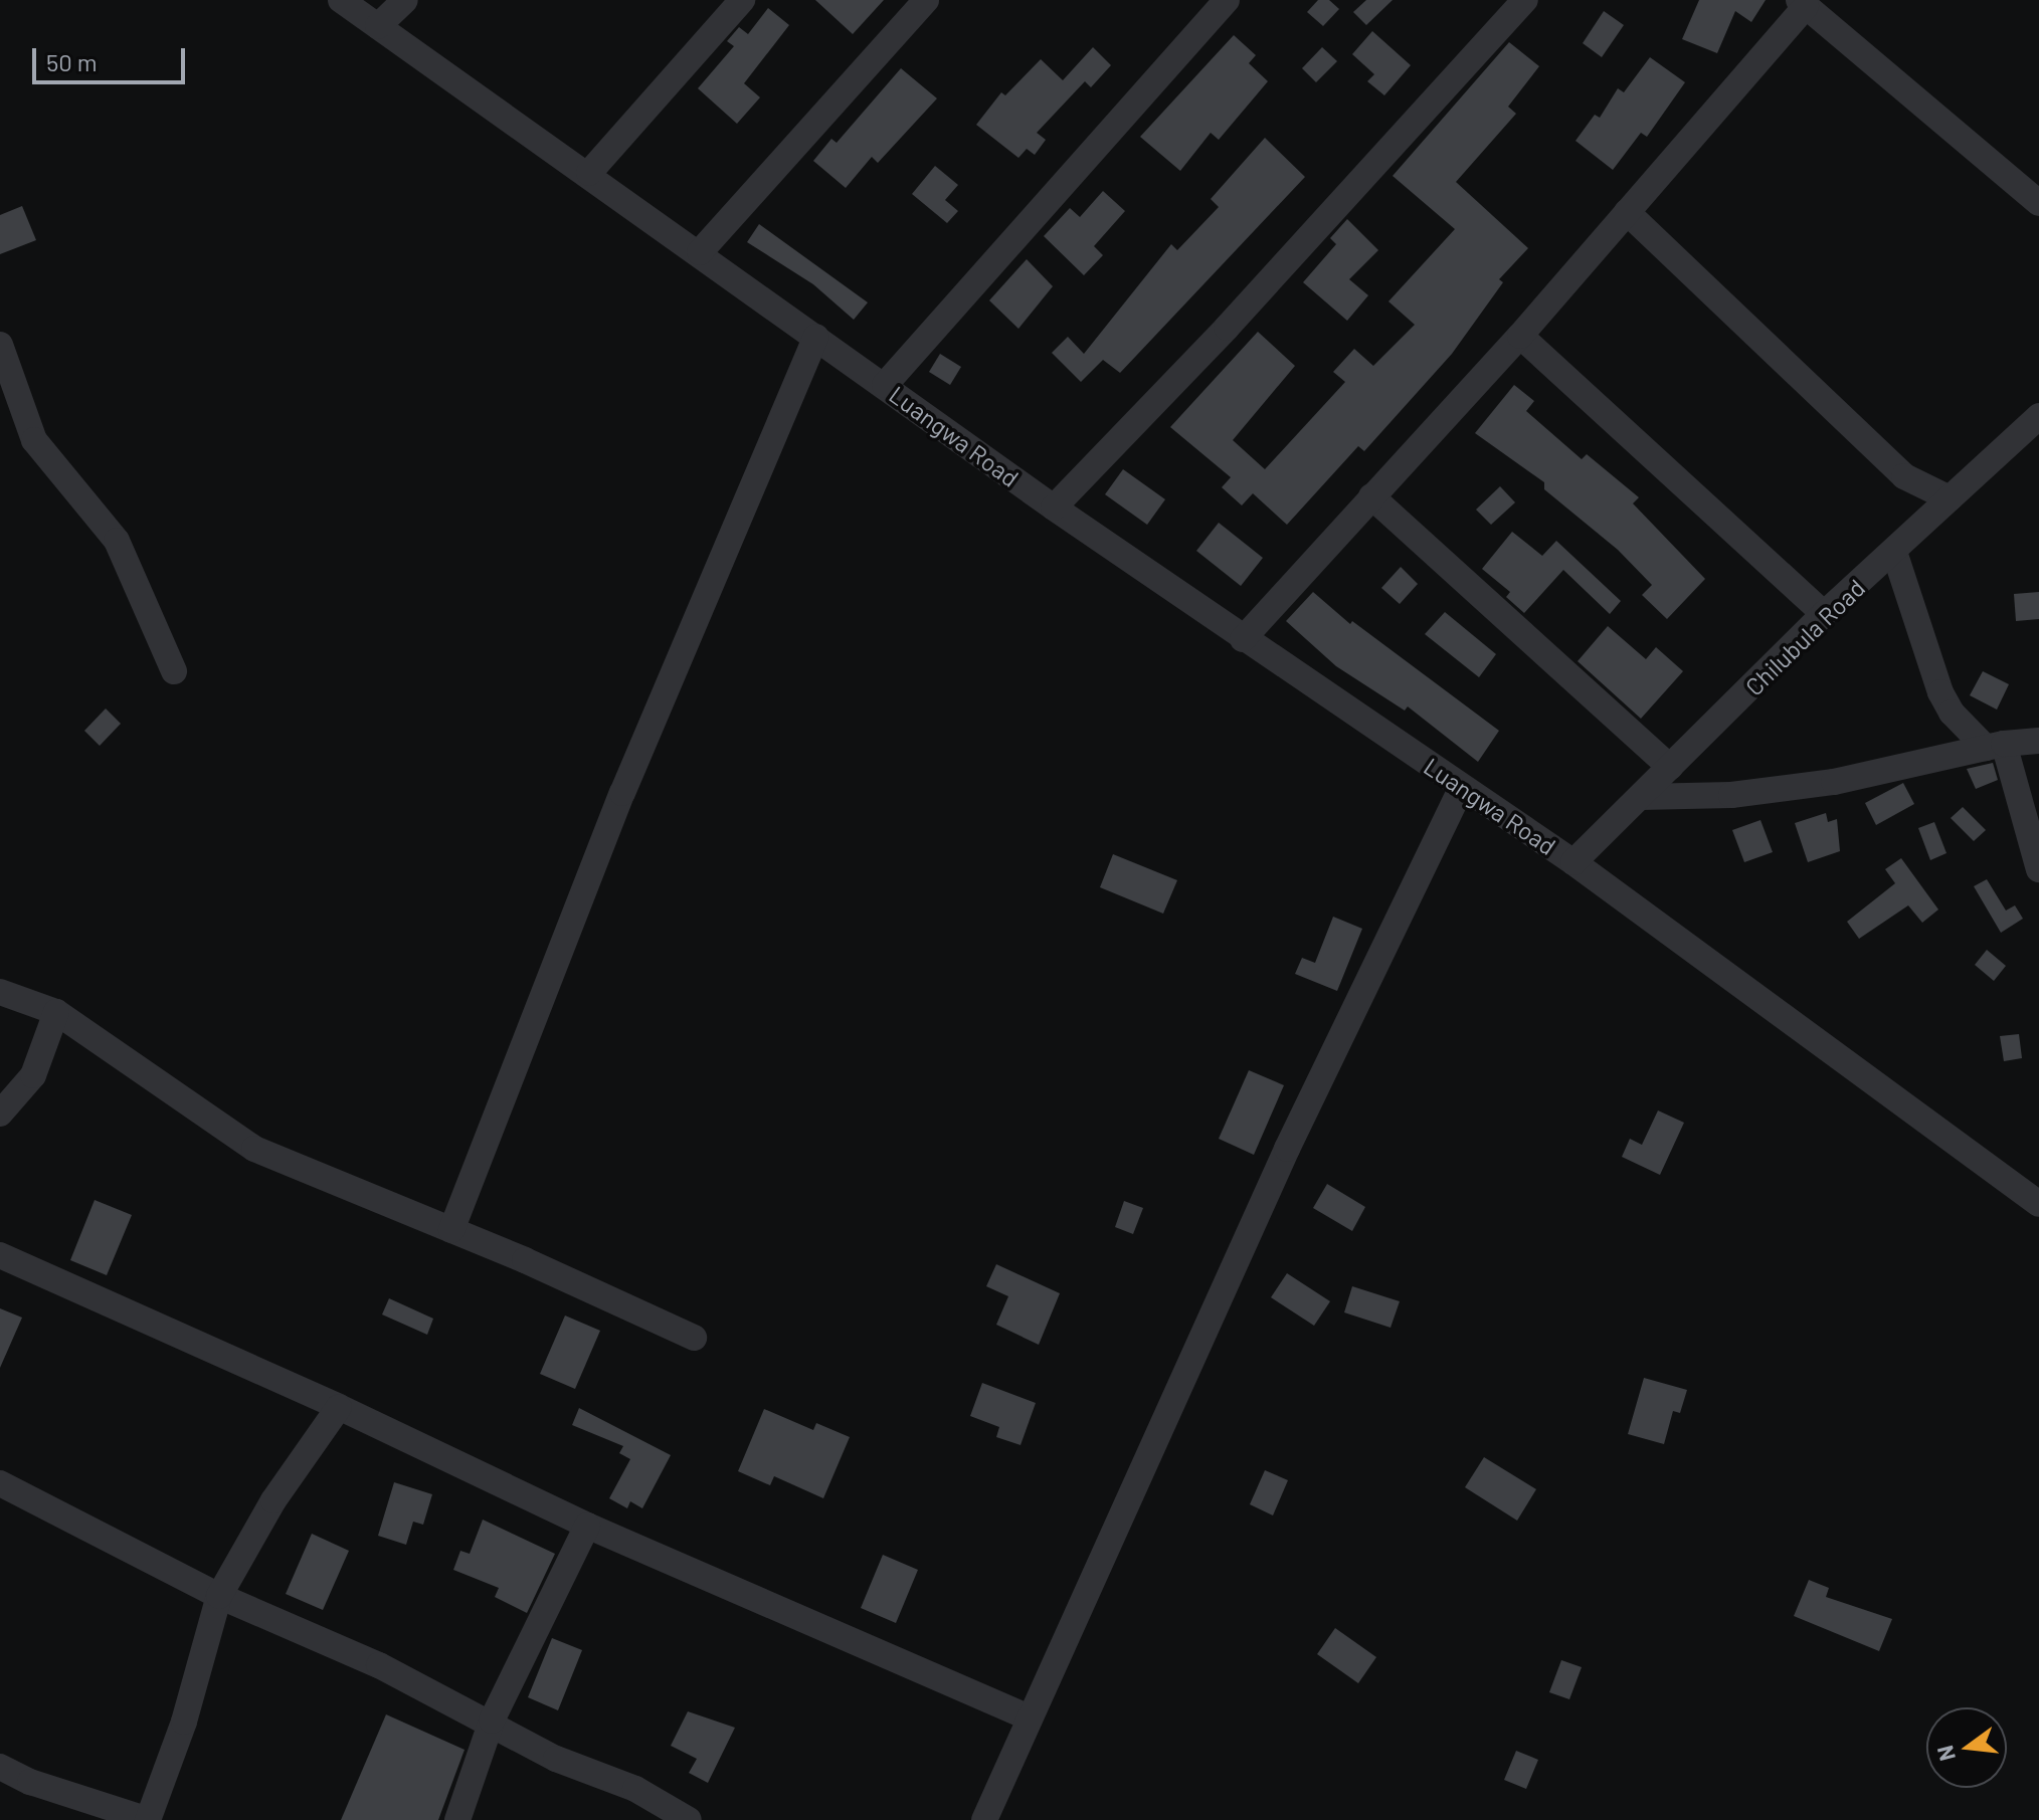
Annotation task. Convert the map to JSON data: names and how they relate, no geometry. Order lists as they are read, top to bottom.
{
  "streets": {
    "street": ["Luangwa Road", "Chilubula Road"]
  },
  "crossings": [
    ["Luangwa Road", "Chilubula Road"]
  ],
  "scale_bar": "50 m",
  "north": "left"
}
